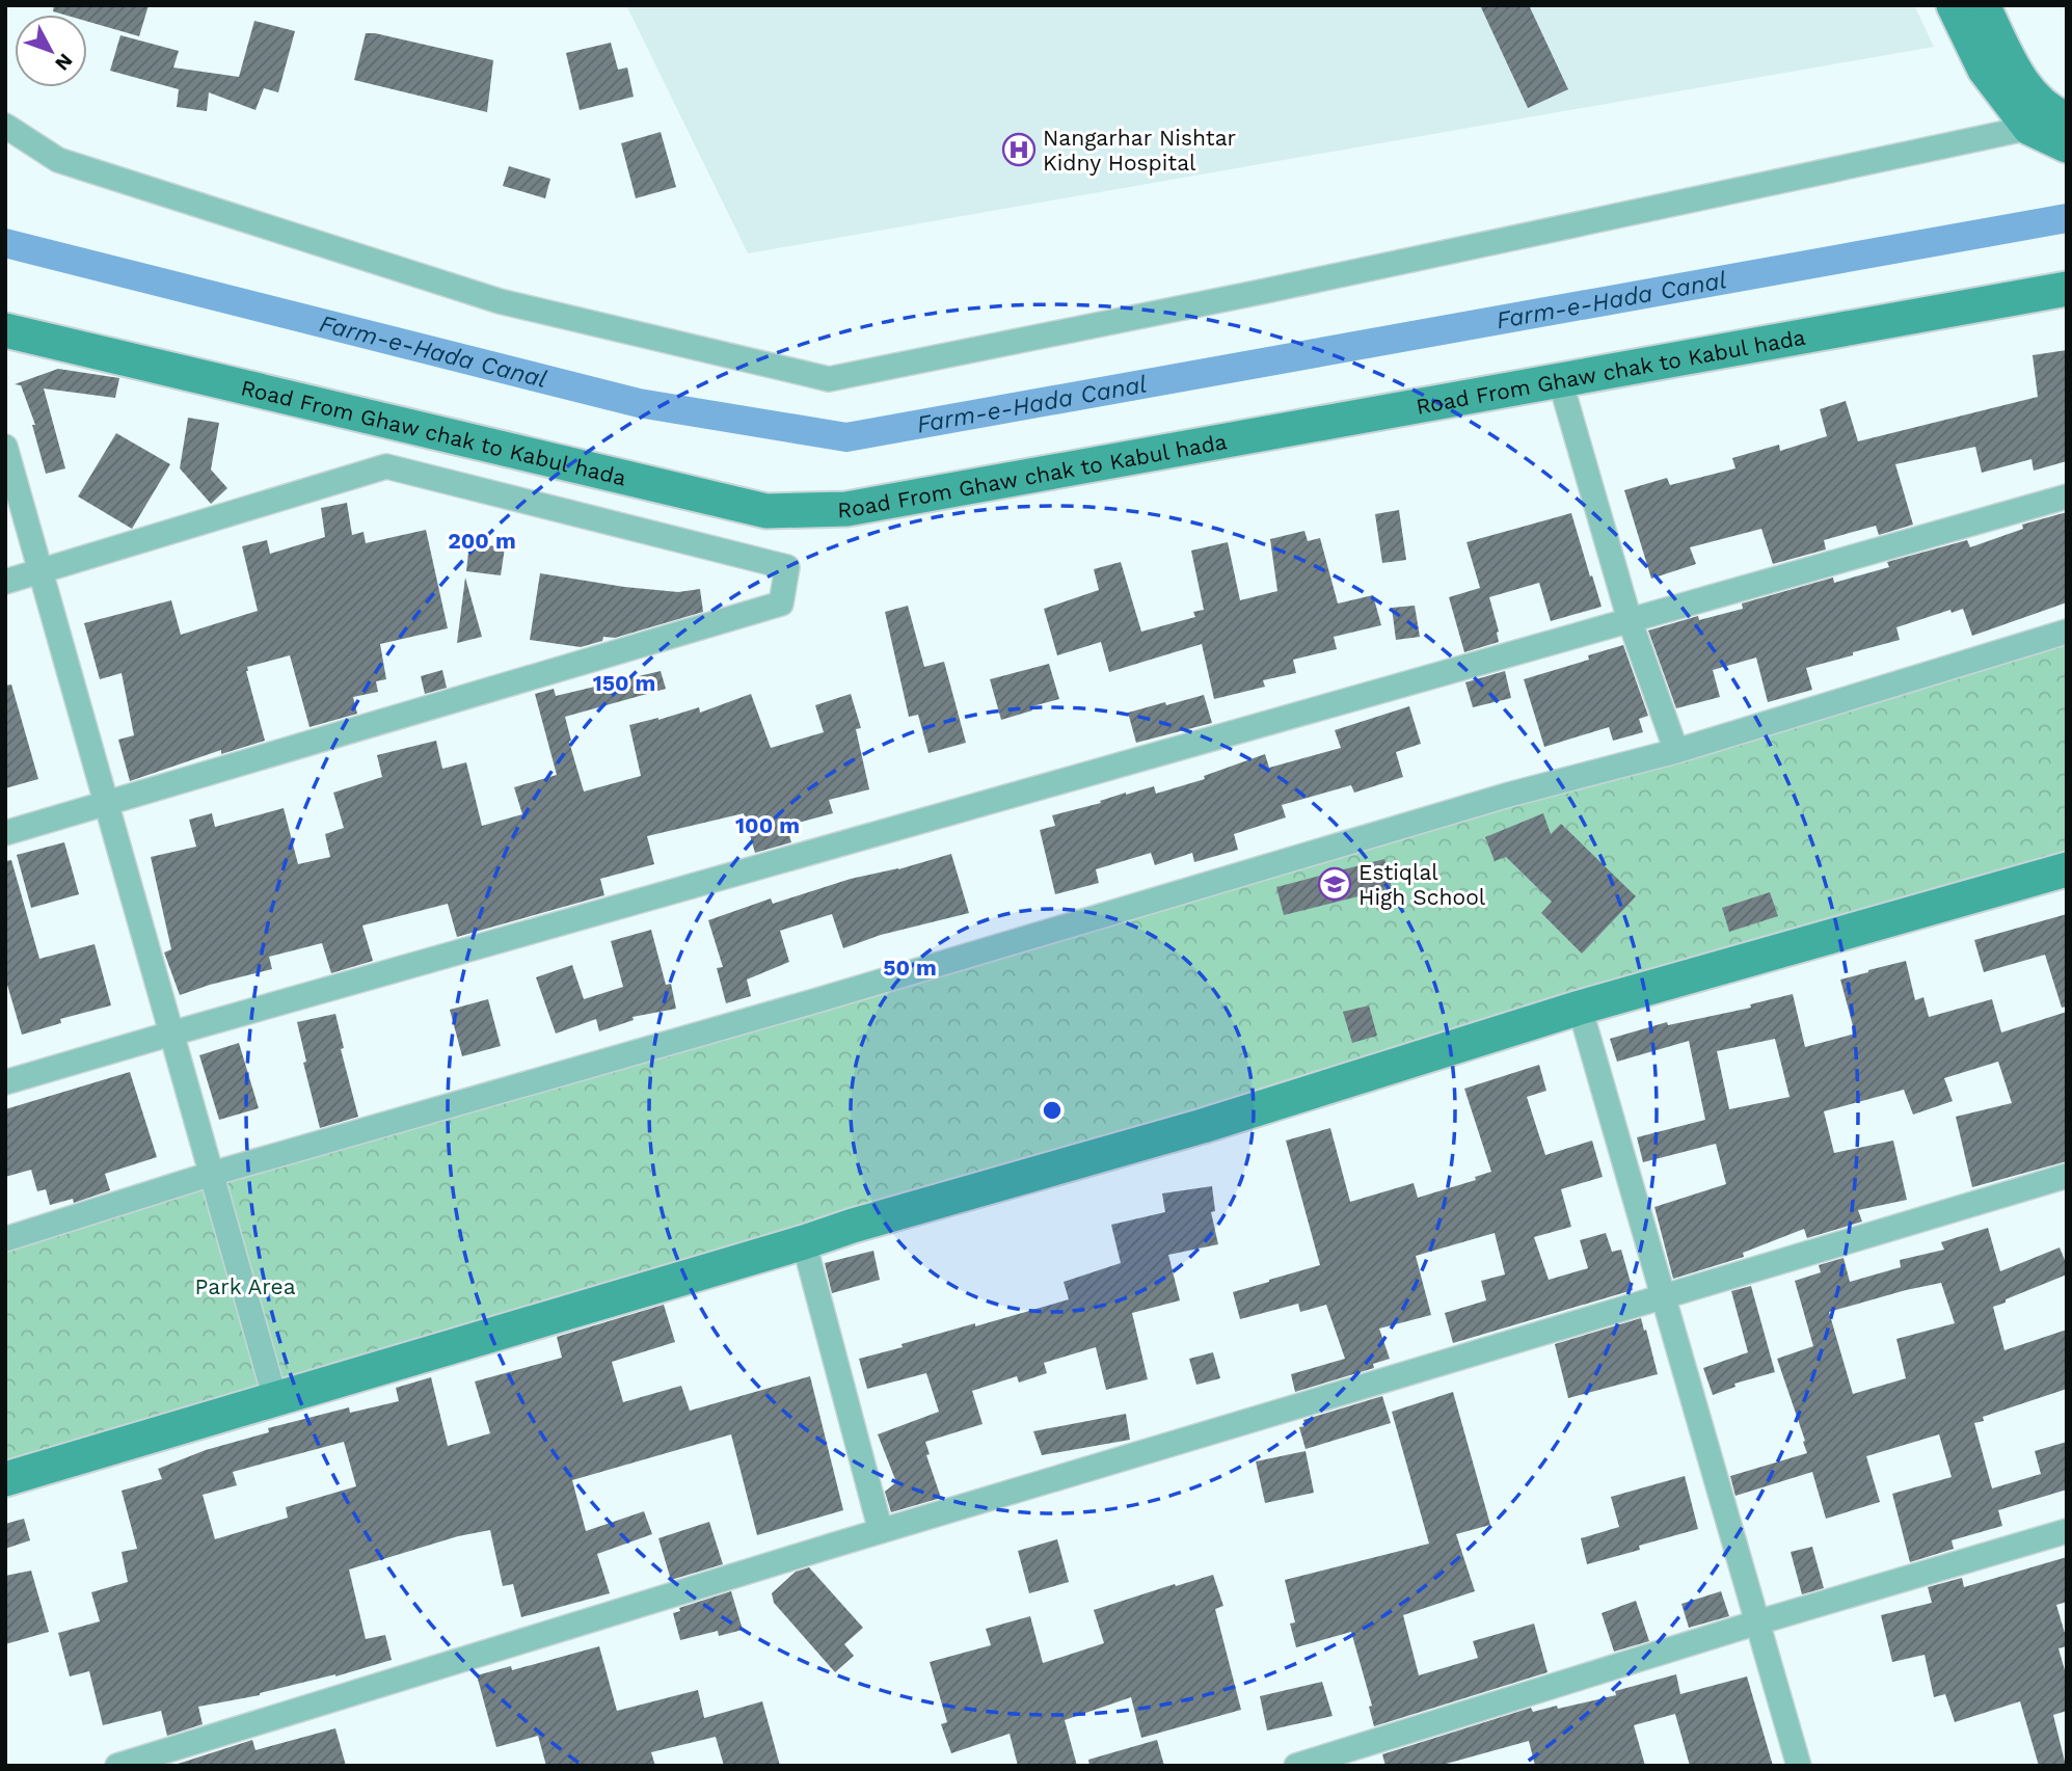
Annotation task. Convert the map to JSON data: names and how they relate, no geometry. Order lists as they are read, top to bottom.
{
  "streets": {
    "street": ["Road From Ghaw chak to Kabul hada"]
  },
  "water": ["Farm-e-Hada Canal"],
  "parks": ["Park Area"],
  "places": {
    "hospital": ["Nangarhar Nishtar Kidny Hospital"],
    "school or university": ["Estiqlal High School"]
  },
  "north": "bottom right",
  "rings": [
    "200 m",
    "150 m",
    "100 m",
    "50 m"
  ]
}
